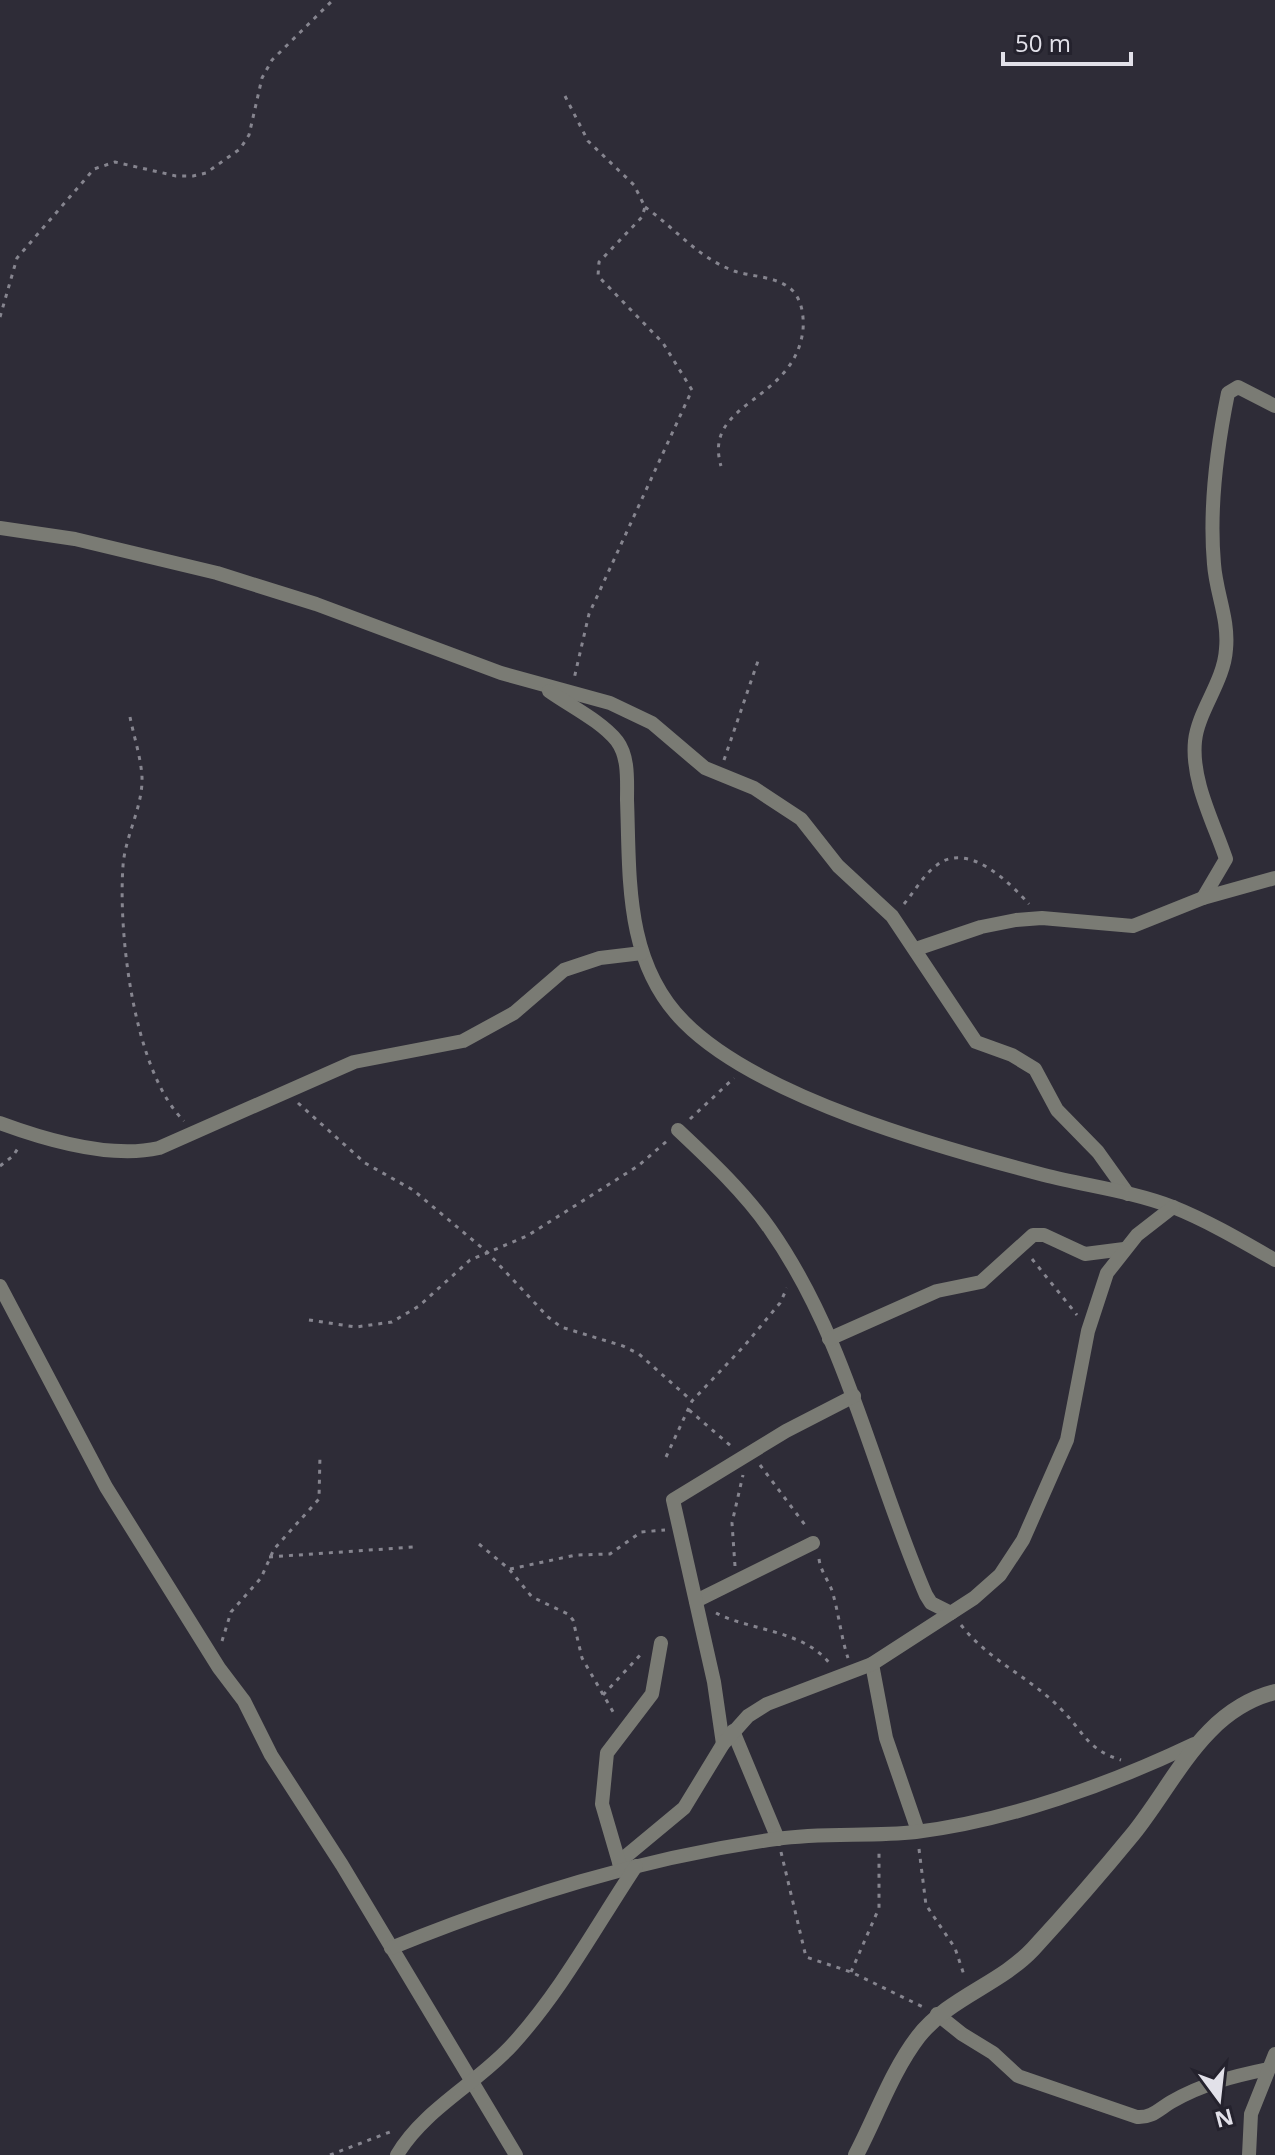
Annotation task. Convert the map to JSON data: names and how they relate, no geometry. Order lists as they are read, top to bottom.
{
  "scale_bar": "50 m",
  "north": "bottom"
}
